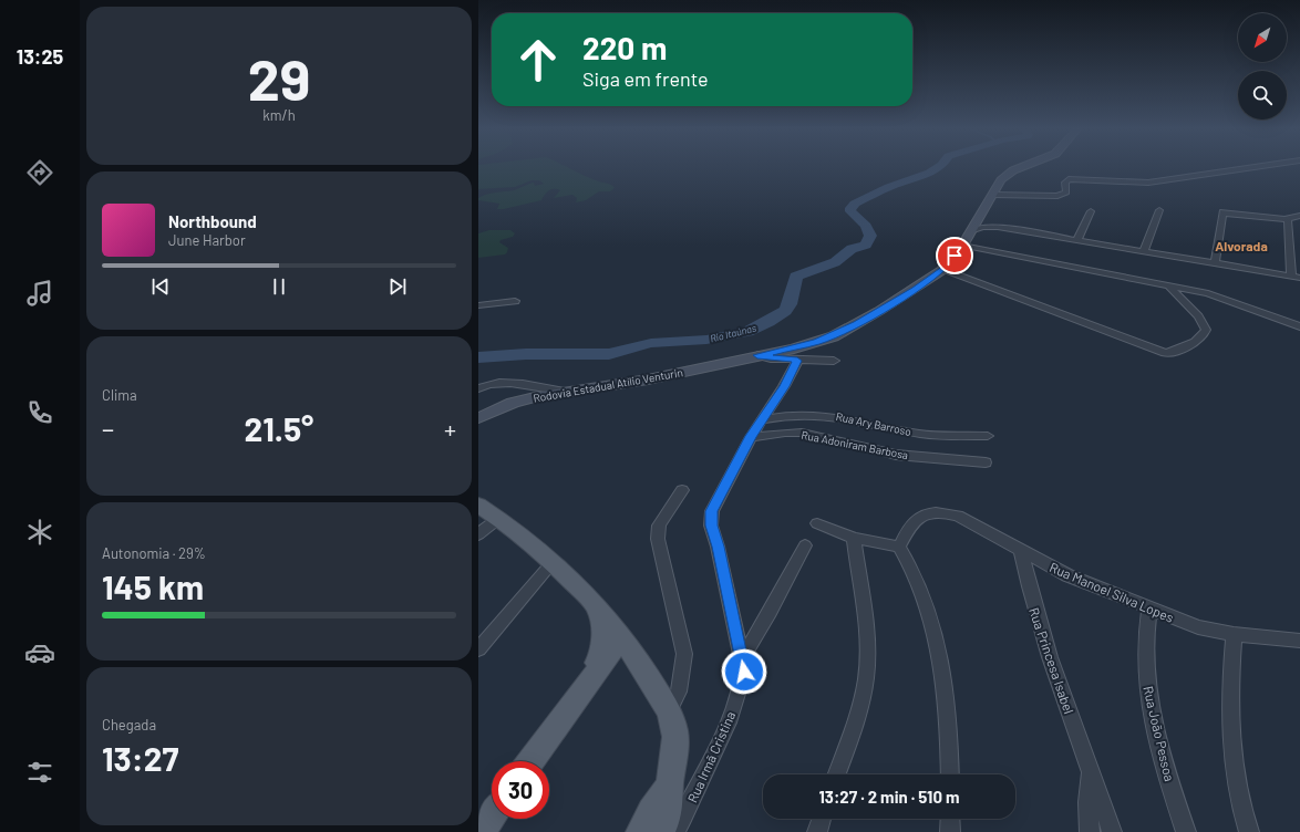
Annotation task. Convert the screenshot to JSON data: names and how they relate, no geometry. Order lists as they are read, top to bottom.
{
  "streets": {
    "main road": ["Rodovia Estadual Atílio Venturin"],
    "street": [
      "Rua Ary Barroso",
      "Rua Adoniram Barbosa",
      "Rua Manoel Silva Lopes",
      "Rua Princesa Isabel",
      "Rua João Pessoa",
      "Rua Irmã Cristina"
    ]
  },
  "crossings": [
    ["Rua Ary Barroso", "Rua Irmã Cristina"],
    ["Rua Adoniram Barbosa", "Rua Irmã Cristina"],
    ["Rua Manoel Silva Lopes", "Rua Princesa Isabel"],
    ["Rua Manoel Silva Lopes", "Rua João Pessoa"]
  ],
  "districts": ["Alvorada"],
  "water": ["Rio Itaúnas"],
  "north": "bottom left",
  "page": {
    "tabs": "13:25",
    "tile": [
      ["29", "km/h"],
      "Clima",
      ["Autonomia · 29%", "145 km"],
      ["Chegada", "13:27"]
    ],
    "turn": ["220 m", "Siga em frente"],
    "song": ["Northbound", "June Harbor"],
    "heat": ["−", "21.5°", "+"],
    "limit": "30",
    "trip": "13:27 · 2 min · 510 m"
  }
}
